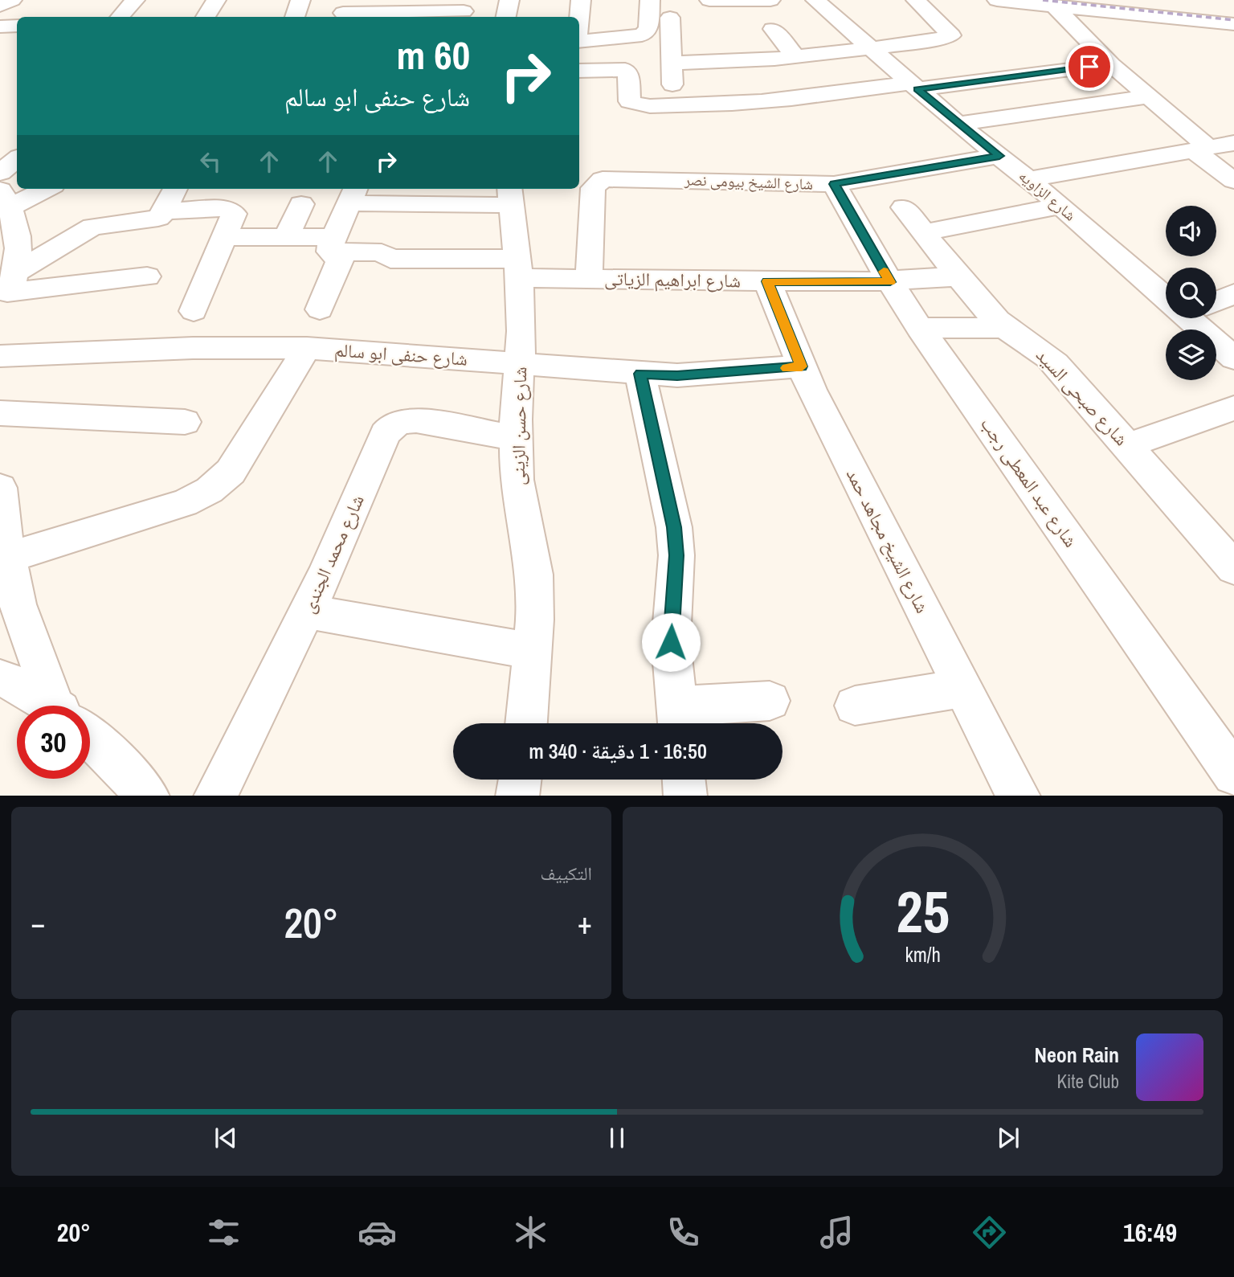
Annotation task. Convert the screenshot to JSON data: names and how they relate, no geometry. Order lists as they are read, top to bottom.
{
  "streets": {
    "street": [
      "شارع الشيخ بيومى نصر",
      "شارع الزاويه",
      "شارع ابراهيم الزياتى",
      "شارع حنفى ابو سالم",
      "شارع صبحى السيد",
      "شارع حسن الزينى",
      "شارع عبد المعطى رجب",
      "شارع الشيخ مجاهد حمد",
      "شارع محمد الجندى"
    ]
  },
  "crossings": [
    ["شارع الشيخ بيومى نصر", "شارع الزاويه"],
    ["شارع الشيخ بيومى نصر", "شارع ابراهيم الزياتى"],
    ["شارع الشيخ بيومى نصر", "شارع عبد المعطى رجب"],
    ["شارع ابراهيم الزياتى", "شارع صبحى السيد"],
    ["شارع ابراهيم الزياتى", "شارع حسن الزينى"],
    ["شارع ابراهيم الزياتى", "شارع عبد المعطى رجب"],
    ["شارع ابراهيم الزياتى", "شارع الشيخ مجاهد حمد"],
    ["شارع حنفى ابو سالم", "شارع حسن الزينى"],
    ["شارع حنفى ابو سالم", "شارع الشيخ مجاهد حمد"],
    ["شارع حسن الزينى", "شارع محمد الجندى"]
  ],
  "page": {
    "turn": ["60 m", "شارع حنفى ابو سالم"],
    "limit": "30",
    "trip": "16:50 · 1 دقيقة · 340 m",
    "tile": "التكييف",
    "heat": ["−", "20°", "+"],
    "song": ["Neon Rain", "Kite Club"],
    "tabs": ["16:49", "20°"],
    "gauge": ["25", "km/h"]
  }
}
